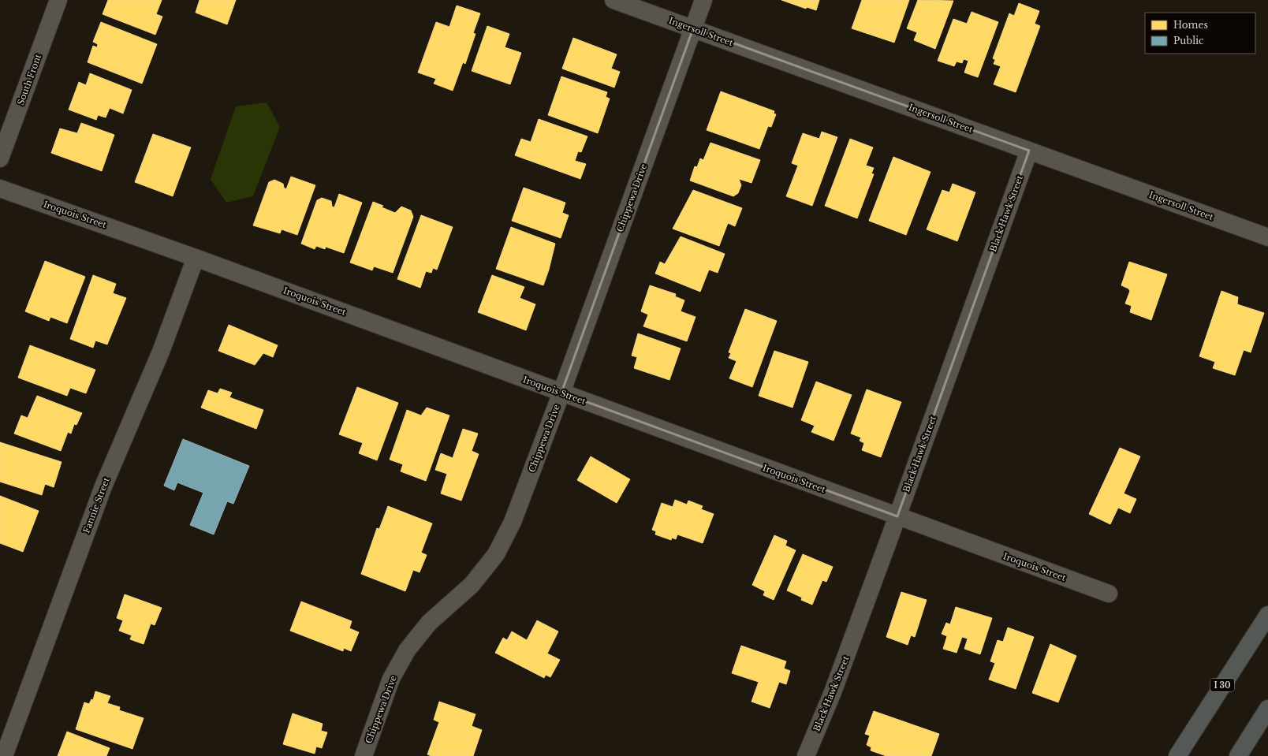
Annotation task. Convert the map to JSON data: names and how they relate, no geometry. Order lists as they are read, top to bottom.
{
  "streets": {
    "highway": ["I 30"],
    "street": [
      "Ingersoll Street",
      "South Front",
      "Chippewa Drive",
      "Black Hawk Street",
      "Iroquois Street",
      "Fannie Street"
    ]
  },
  "crossings": [
    ["Ingersoll Street", "Chippewa Drive"],
    ["Ingersoll Street", "Black Hawk Street"],
    ["Chippewa Drive", "Iroquois Street"],
    ["Black Hawk Street", "Iroquois Street"],
    ["Iroquois Street", "Fannie Street"]
  ],
  "legend": ["Homes", "Public"]
}
